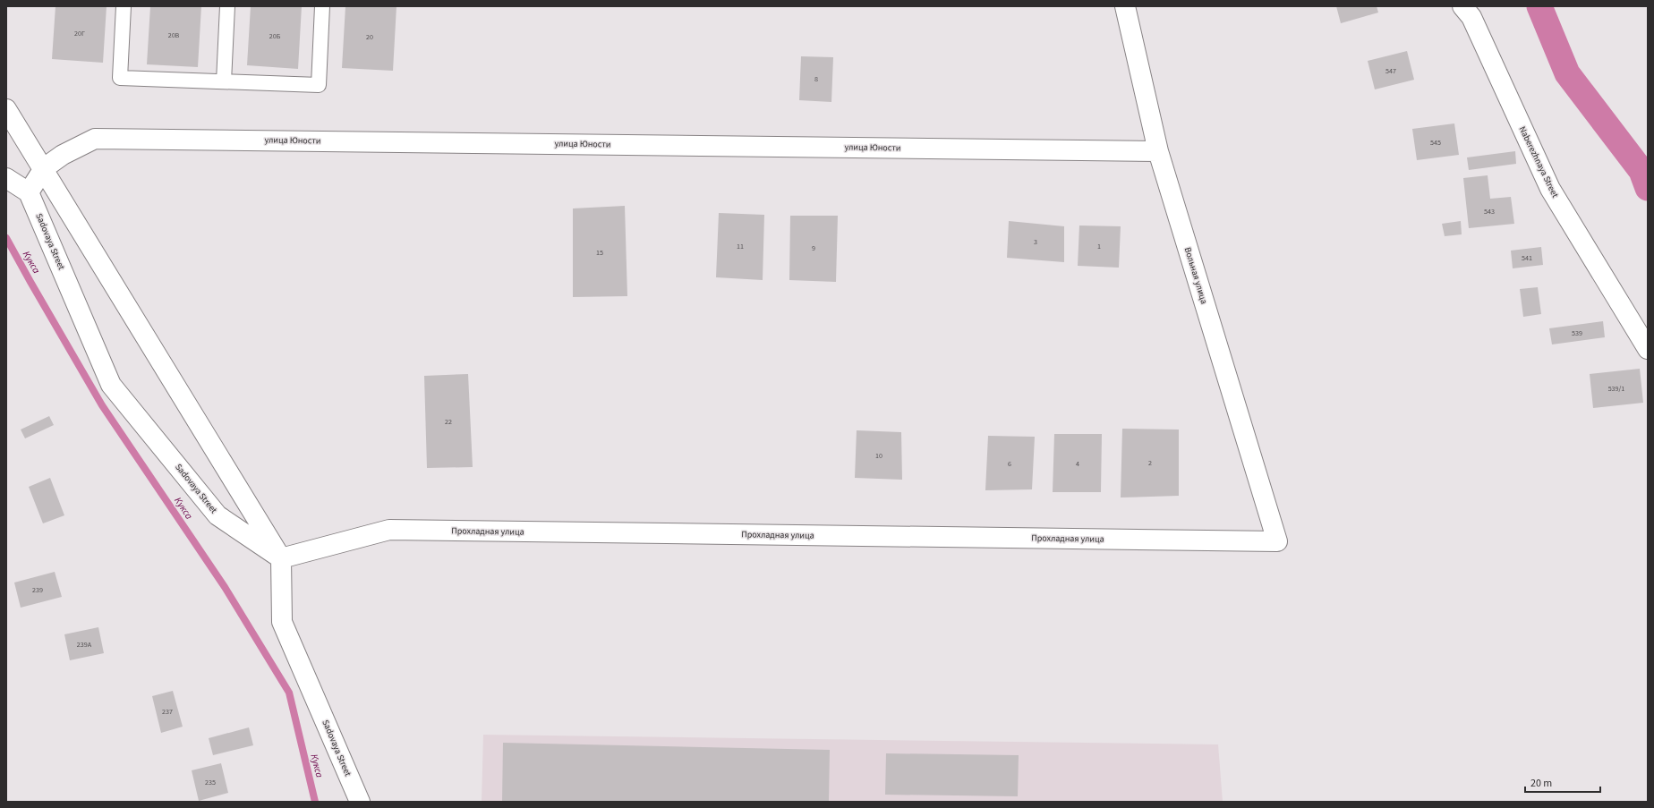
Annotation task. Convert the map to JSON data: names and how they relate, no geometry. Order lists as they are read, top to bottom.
{
  "streets": {
    "street": [
      "улица Юности",
      "Naberezhnaya Street",
      "Sadovaya Street",
      "Вольная улица",
      "Прохладная улица"
    ]
  },
  "crossings": [
    ["улица Юности", "Sadovaya Street"],
    ["улица Юности", "Вольная улица"],
    ["Sadovaya Street", "Прохладная улица"],
    ["Вольная улица", "Прохладная улица"]
  ],
  "water": ["Кукса"],
  "house_numbers": [
    "20Г",
    "20В",
    "20Б",
    "20",
    "547",
    "8",
    "545",
    "543",
    "3",
    "11",
    "1",
    "9",
    "15",
    "541",
    "539",
    "539/1",
    "22",
    "10",
    "2",
    "6",
    "4",
    "239",
    "239А",
    "237",
    "235"
  ],
  "scale_bar": "20 m"
}
